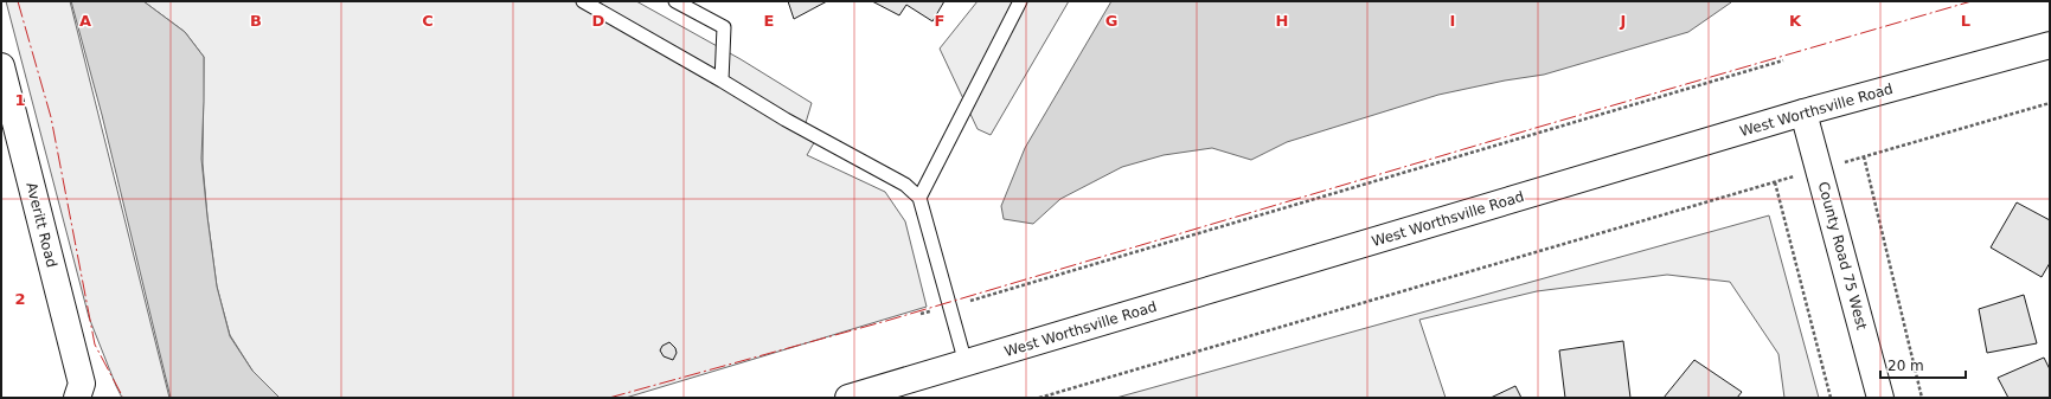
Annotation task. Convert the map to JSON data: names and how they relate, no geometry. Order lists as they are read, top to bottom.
{
  "streets": {
    "main road": ["West Worthsville Road", "Averitt Road", "County Road 75 West"]
  },
  "crossings": [
    ["West Worthsville Road", "County Road 75 West"]
  ],
  "scale_bar": "20 m",
  "grid": {
    "columns": [
      "A",
      "B",
      "C",
      "D",
      "E",
      "F",
      "G",
      "H",
      "I",
      "J",
      "K",
      "L"
    ],
    "rows": ["1", "2"]
  }
}
